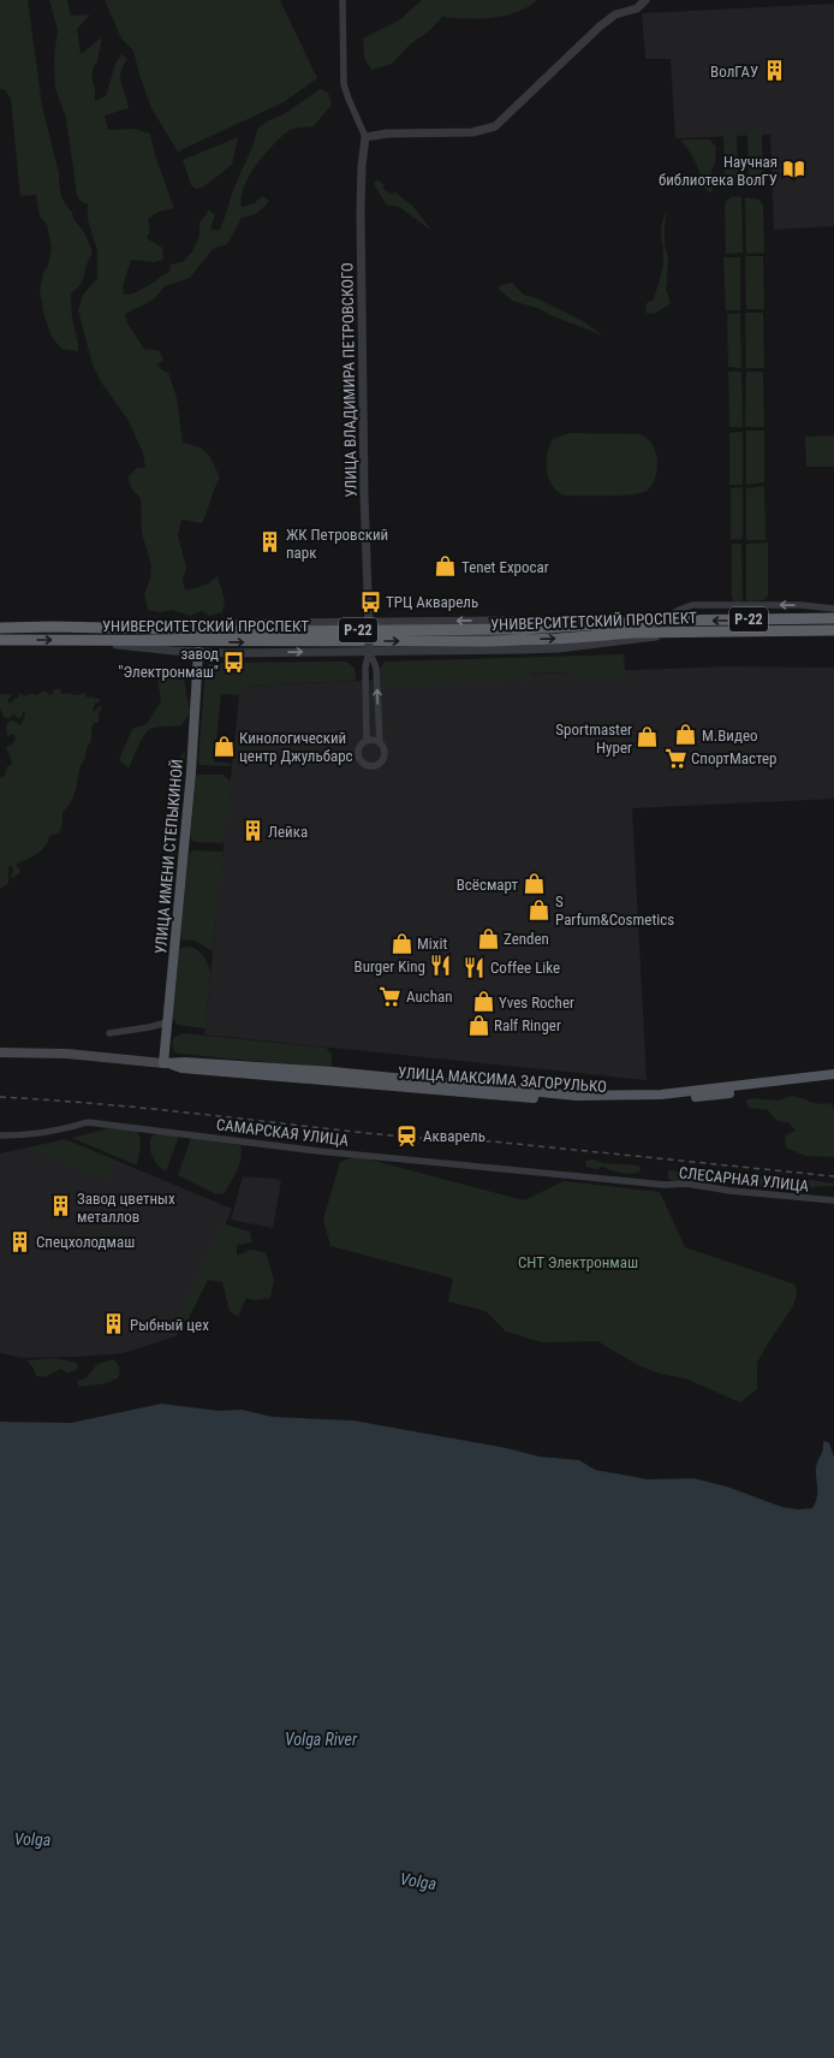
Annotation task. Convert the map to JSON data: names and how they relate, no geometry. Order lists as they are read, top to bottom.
{
  "streets": {
    "highway": ["Р-22", "УНИВЕРСИТЕТСКИЙ ПРОСПЕКТ"],
    "main road": ["УЛИЦА ИМЕНИ СТЕПЫКИНОЙ", "УЛИЦА МАКСИМА ЗАГОРУЛЬКО"],
    "street": ["УЛИЦА ВЛАДИМИРА ПЕТРОВСКОГО", "САМАРСКАЯ УЛИЦА", "СЛЕСАРНАЯ УЛИЦА"]
  },
  "crossings": [
    ["УЛИЦА ВЛАДИМИРА ПЕТРОВСКОГО", "УНИВЕРСИТЕТСКИЙ ПРОСПЕКТ"],
    ["Р-22", "УНИВЕРСИТЕТСКИЙ ПРОСПЕКТ"],
    ["УНИВЕРСИТЕТСКИЙ ПРОСПЕКТ", "УЛИЦА ИМЕНИ СТЕПЫКИНОЙ"],
    ["УЛИЦА ИМЕНИ СТЕПЫКИНОЙ", "УЛИЦА МАКСИМА ЗАГОРУЛЬКО"],
    ["САМАРСКАЯ УЛИЦА", "СЛЕСАРНАЯ УЛИЦА"]
  ],
  "water": ["Volga River", "Volga"],
  "parks": ["СНТ Электронмаш"],
  "places": {
    "building": [
      "ВолГАУ",
      "ЖК Петровский парк",
      "Лейка",
      "Завод цветных металлов",
      "Спецхолодмаш",
      "Рыбный цех"
    ],
    "library": ["Научная библиотека ВолГУ"],
    "shop": [
      "Tenet Expocar",
      "М.Видео",
      "Sportmaster Hyper",
      "Кинологический центр Джульбарс",
      "Всёсмарт",
      "S Parfum&Cosmetics",
      "Zenden",
      "Mixit",
      "Yves Rocher",
      "Ralf Ringer"
    ],
    "bus stop": ["ТРЦ Акварель", "завод \"Электронмаш\""],
    "supermarket": ["СпортМастер", "Auchan"],
    "restaurant": ["Burger King", "Coffee Like"],
    "station": ["Акварель"]
  }
}
